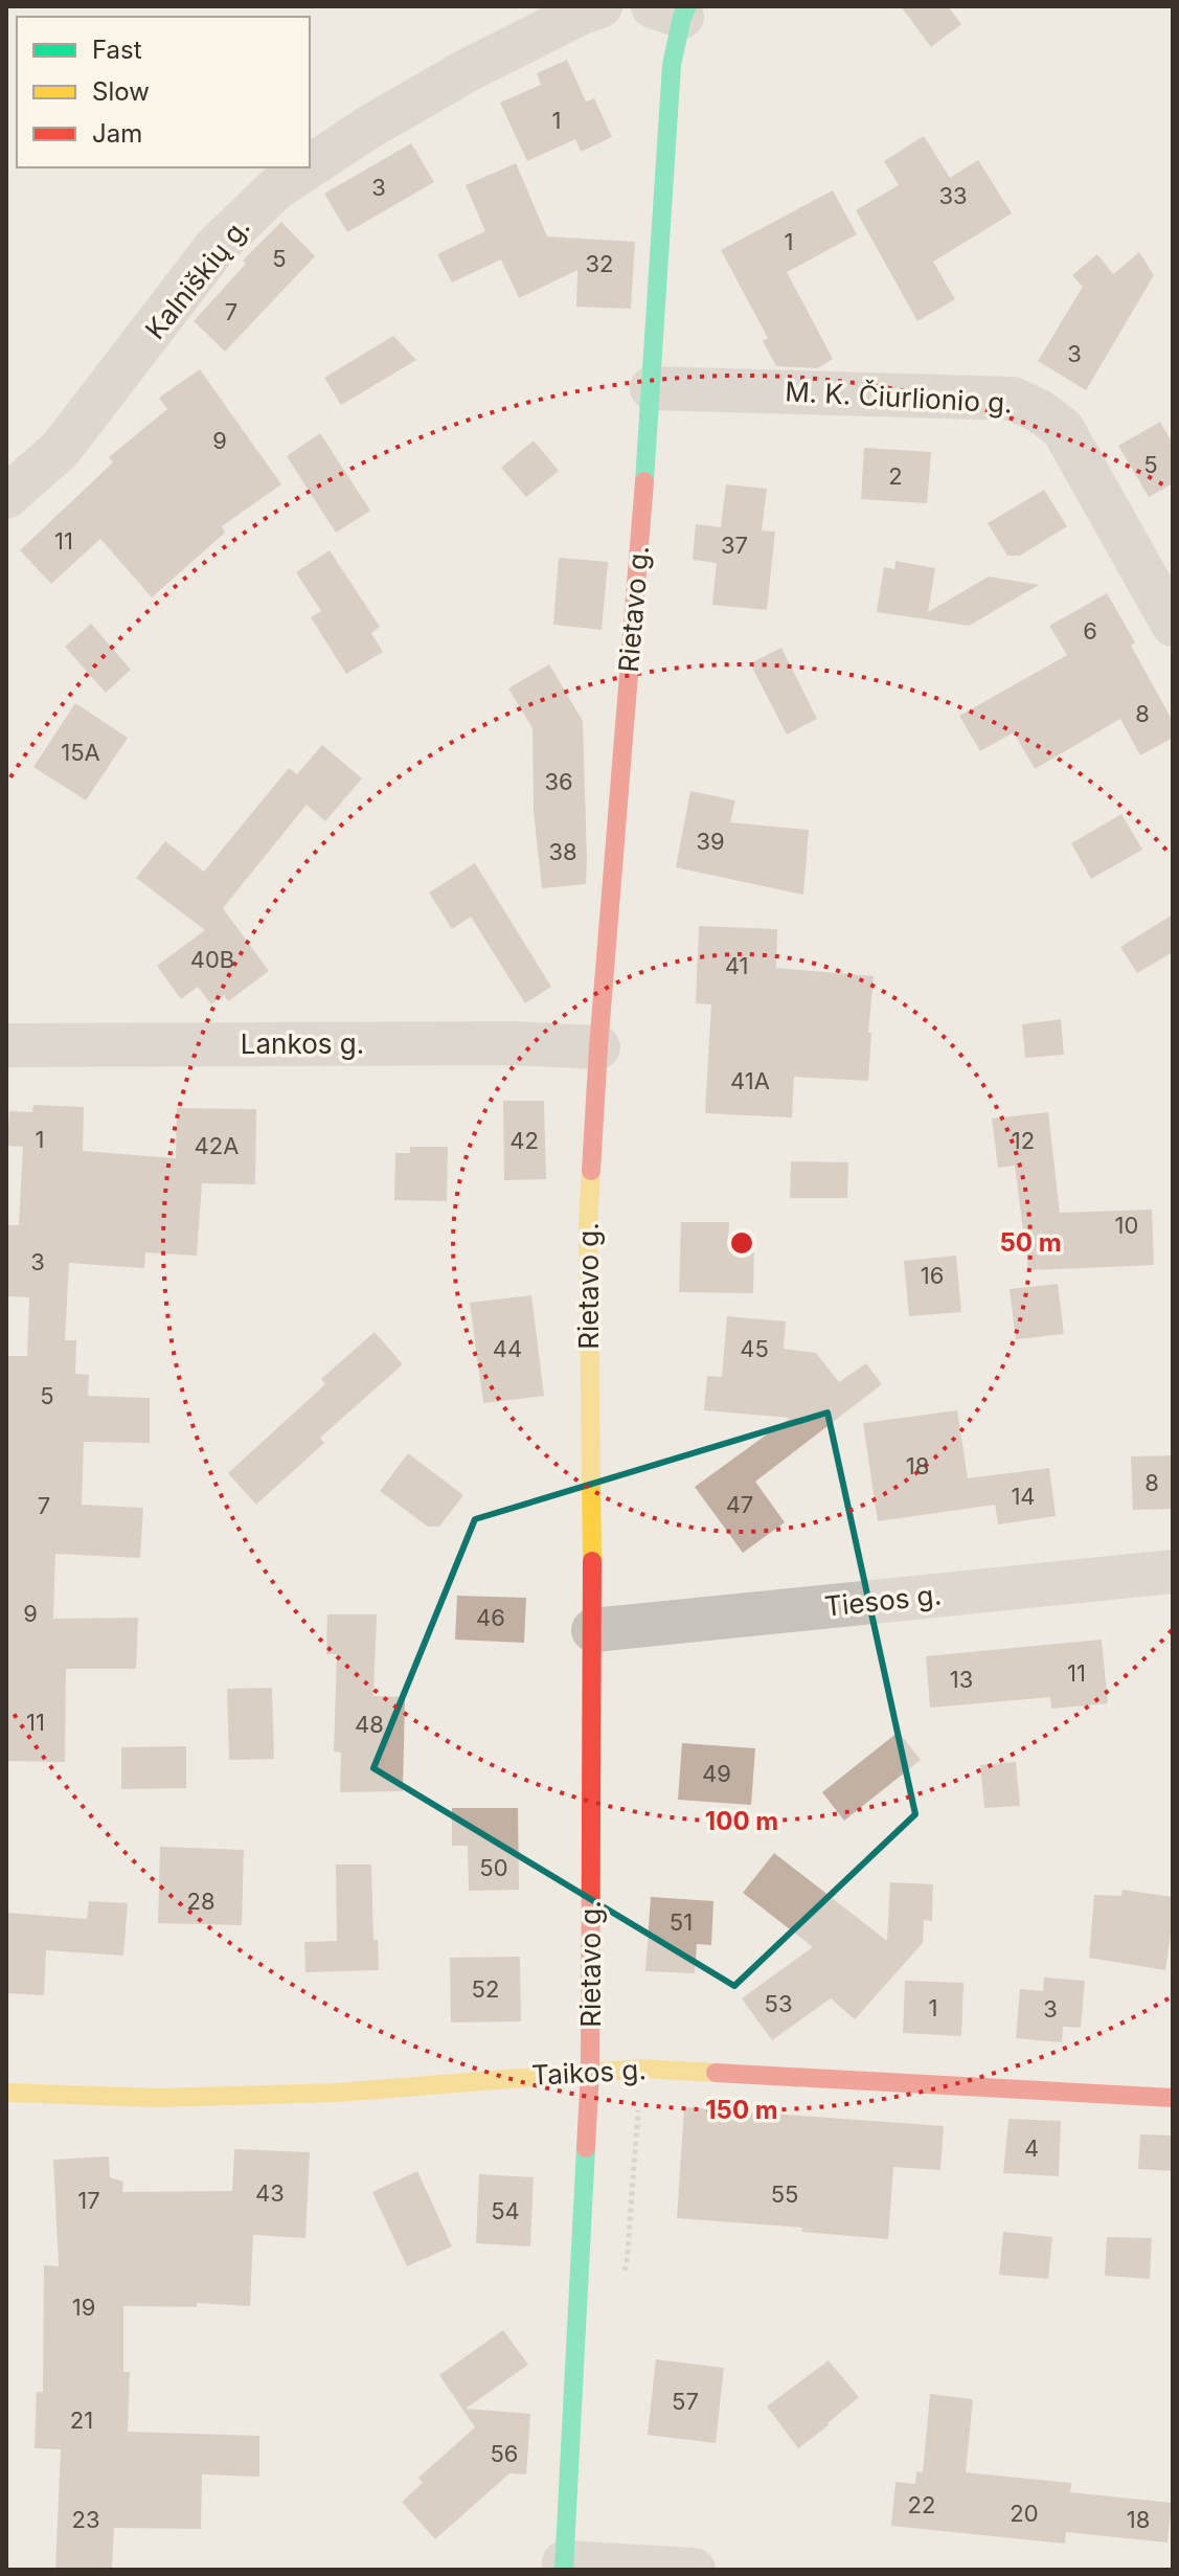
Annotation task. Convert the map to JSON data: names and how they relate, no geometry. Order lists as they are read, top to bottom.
{
  "streets": {
    "main road": ["Rietavo g.", "Taikos g."],
    "street": [
      "Kalniškių g.",
      "M. K. Čiurlionio g.",
      "Lankos g.",
      "Tiesos g."
    ]
  },
  "crossings": [
    ["M. K. Čiurlionio g.", "Rietavo g."],
    ["Rietavo g.", "Lankos g."],
    ["Rietavo g.", "Tiesos g."],
    ["Rietavo g.", "Taikos g."]
  ],
  "house_numbers": [
    "1",
    "3",
    "33",
    "1",
    "5",
    "32",
    "7",
    "3",
    "9",
    "5",
    "2",
    "11",
    "37",
    "6",
    "8",
    "15A",
    "36",
    "39",
    "38",
    "40B",
    "41",
    "41A",
    "1",
    "42",
    "12",
    "42A",
    "10",
    "3",
    "16",
    "44",
    "45",
    "5",
    "18",
    "8",
    "14",
    "47",
    "7",
    "9",
    "46",
    "11",
    "13",
    "11",
    "48",
    "49",
    "50",
    "28",
    "51",
    "52",
    "53",
    "1",
    "3",
    "4",
    "43",
    "55",
    "17",
    "54",
    "19",
    "57",
    "21",
    "56",
    "22",
    "20",
    "23",
    "18"
  ],
  "legend": ["Fast", "Slow", "Jam"],
  "rings": ["50 m", "100 m", "150 m"]
}
